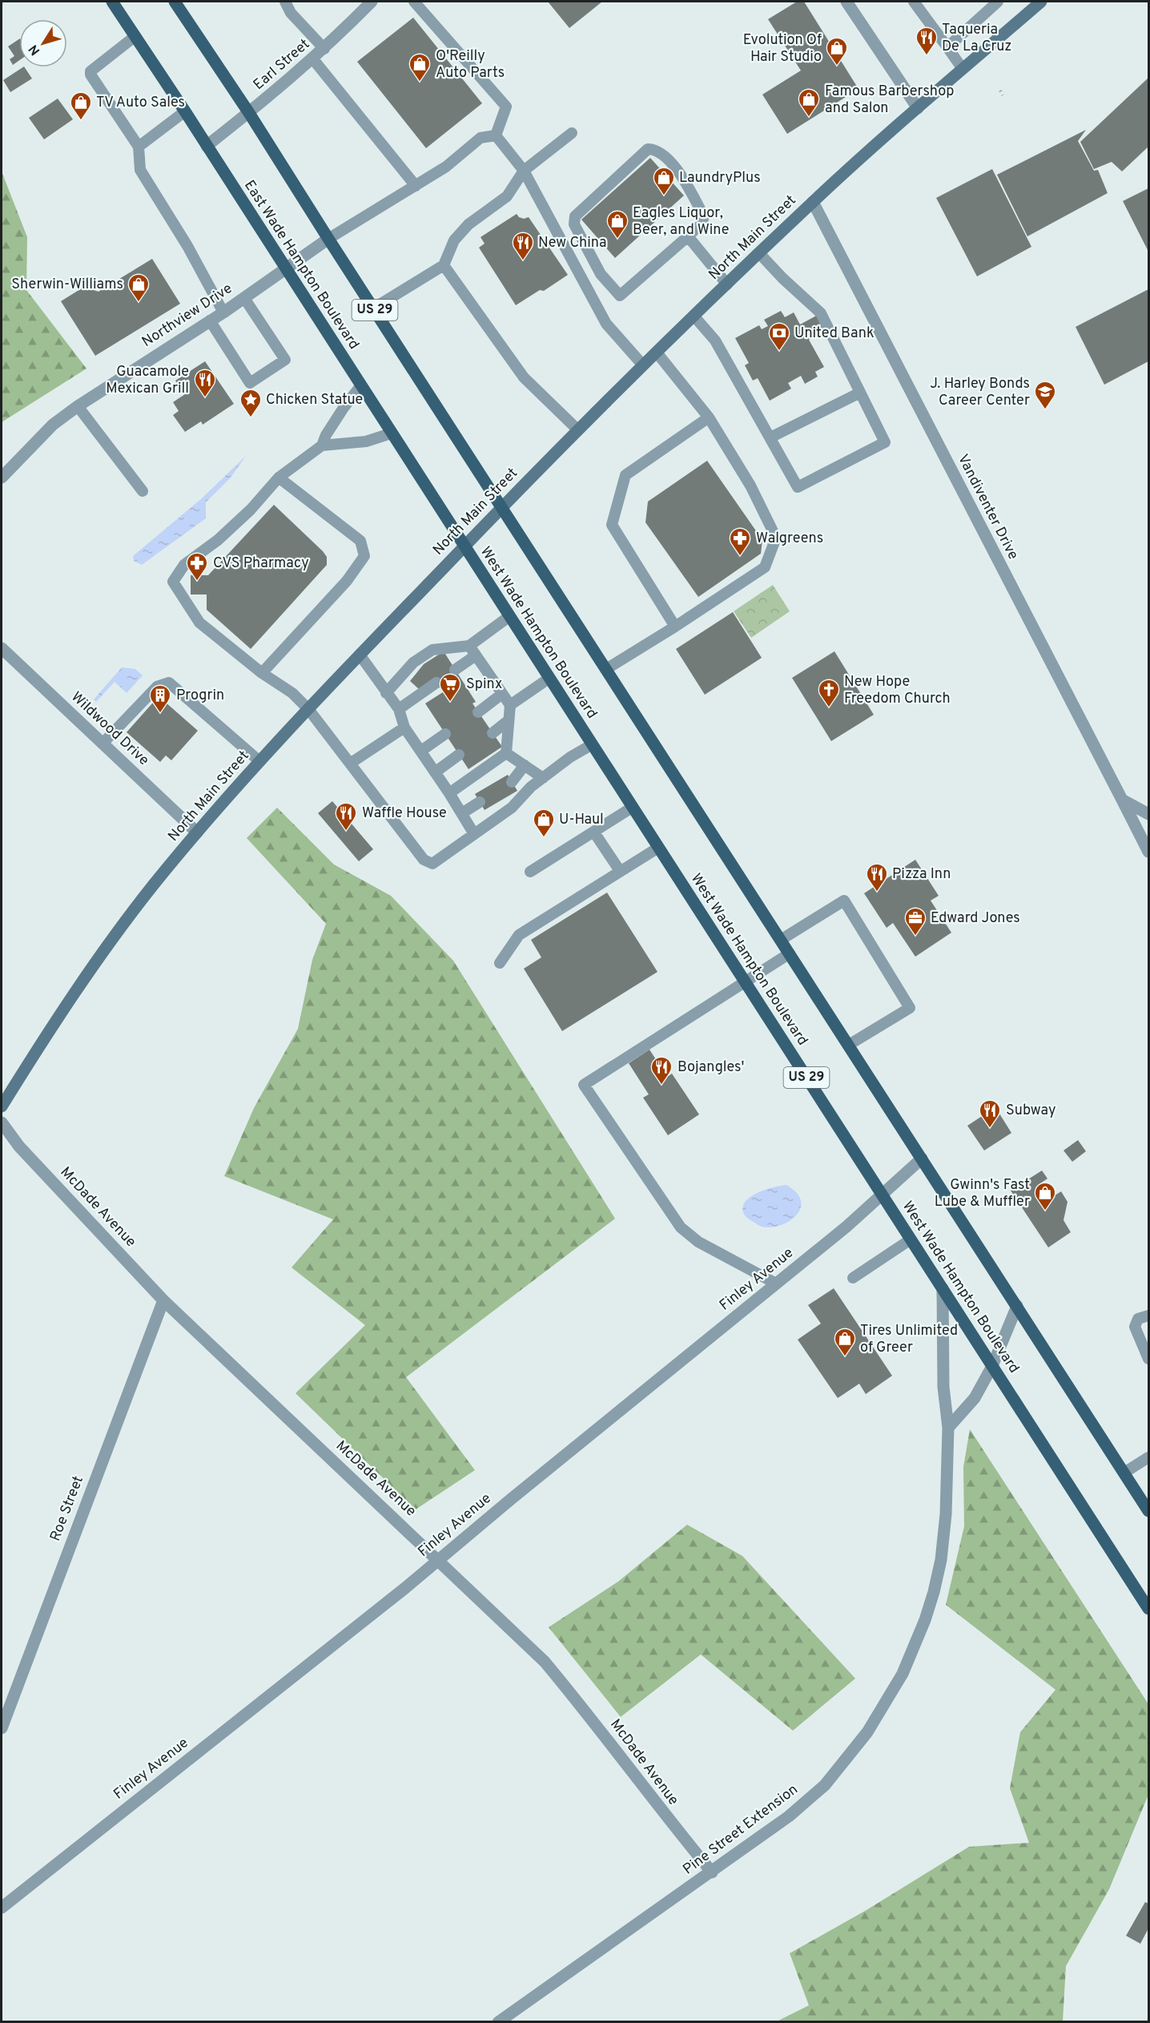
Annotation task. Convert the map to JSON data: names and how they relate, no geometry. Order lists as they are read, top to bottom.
{
  "streets": {
    "main road": [
      "North Main Street",
      "East Wade Hampton Boulevard",
      "US 29",
      "West Wade Hampton Boulevard"
    ],
    "street": [
      "Earl Street",
      "Northview Drive",
      "Vandiventer Drive",
      "Wildwood Drive",
      "McDade Avenue",
      "Finley Avenue",
      "Roe Street",
      "Pine Street Extension"
    ]
  },
  "crossings": [
    ["Earl Street", "East Wade Hampton Boulevard"],
    ["Earl Street", "US 29"],
    ["North Main Street", "East Wade Hampton Boulevard"],
    ["North Main Street", "US 29"],
    ["North Main Street", "Vandiventer Drive"],
    ["North Main Street", "West Wade Hampton Boulevard"],
    ["North Main Street", "Wildwood Drive"],
    ["East Wade Hampton Boulevard", "Northview Drive"],
    ["East Wade Hampton Boulevard", "West Wade Hampton Boulevard"],
    ["US 29", "Northview Drive"],
    ["US 29", "Finley Avenue"],
    ["West Wade Hampton Boulevard", "Finley Avenue"],
    ["West Wade Hampton Boulevard", "Pine Street Extension"],
    ["McDade Avenue", "Finley Avenue"],
    ["McDade Avenue", "Roe Street"],
    ["McDade Avenue", "Pine Street Extension"]
  ],
  "places": {
    "restaurant": [
      "Taqueria De La Cruz",
      "New China",
      "Guacamole Mexican Grill",
      "Waffle House",
      "Pizza Inn",
      "Bojangles'",
      "Subway"
    ],
    "shop": [
      "Evolution Of Hair Studio",
      "O'Reilly Auto Parts",
      "Famous Barbershop and Salon",
      "TV Auto Sales",
      "LaundryPlus",
      "Eagles Liquor, Beer, and Wine",
      "Sherwin-Williams",
      "U-Haul",
      "Gwinn's Fast Lube & Muffler",
      "Tires Unlimited of Greer"
    ],
    "bank": ["United Bank"],
    "school or university": ["J. Harley Bonds Career Center"],
    "place": ["Chicken Statue"],
    "pharmacy": ["Walgreens", "CVS Pharmacy"],
    "supermarket": ["Spinx"],
    "church": ["New Hope Freedom Church"],
    "building": ["Progrin"],
    "office": ["Edward Jones"]
  },
  "north": "bottom left"
}
